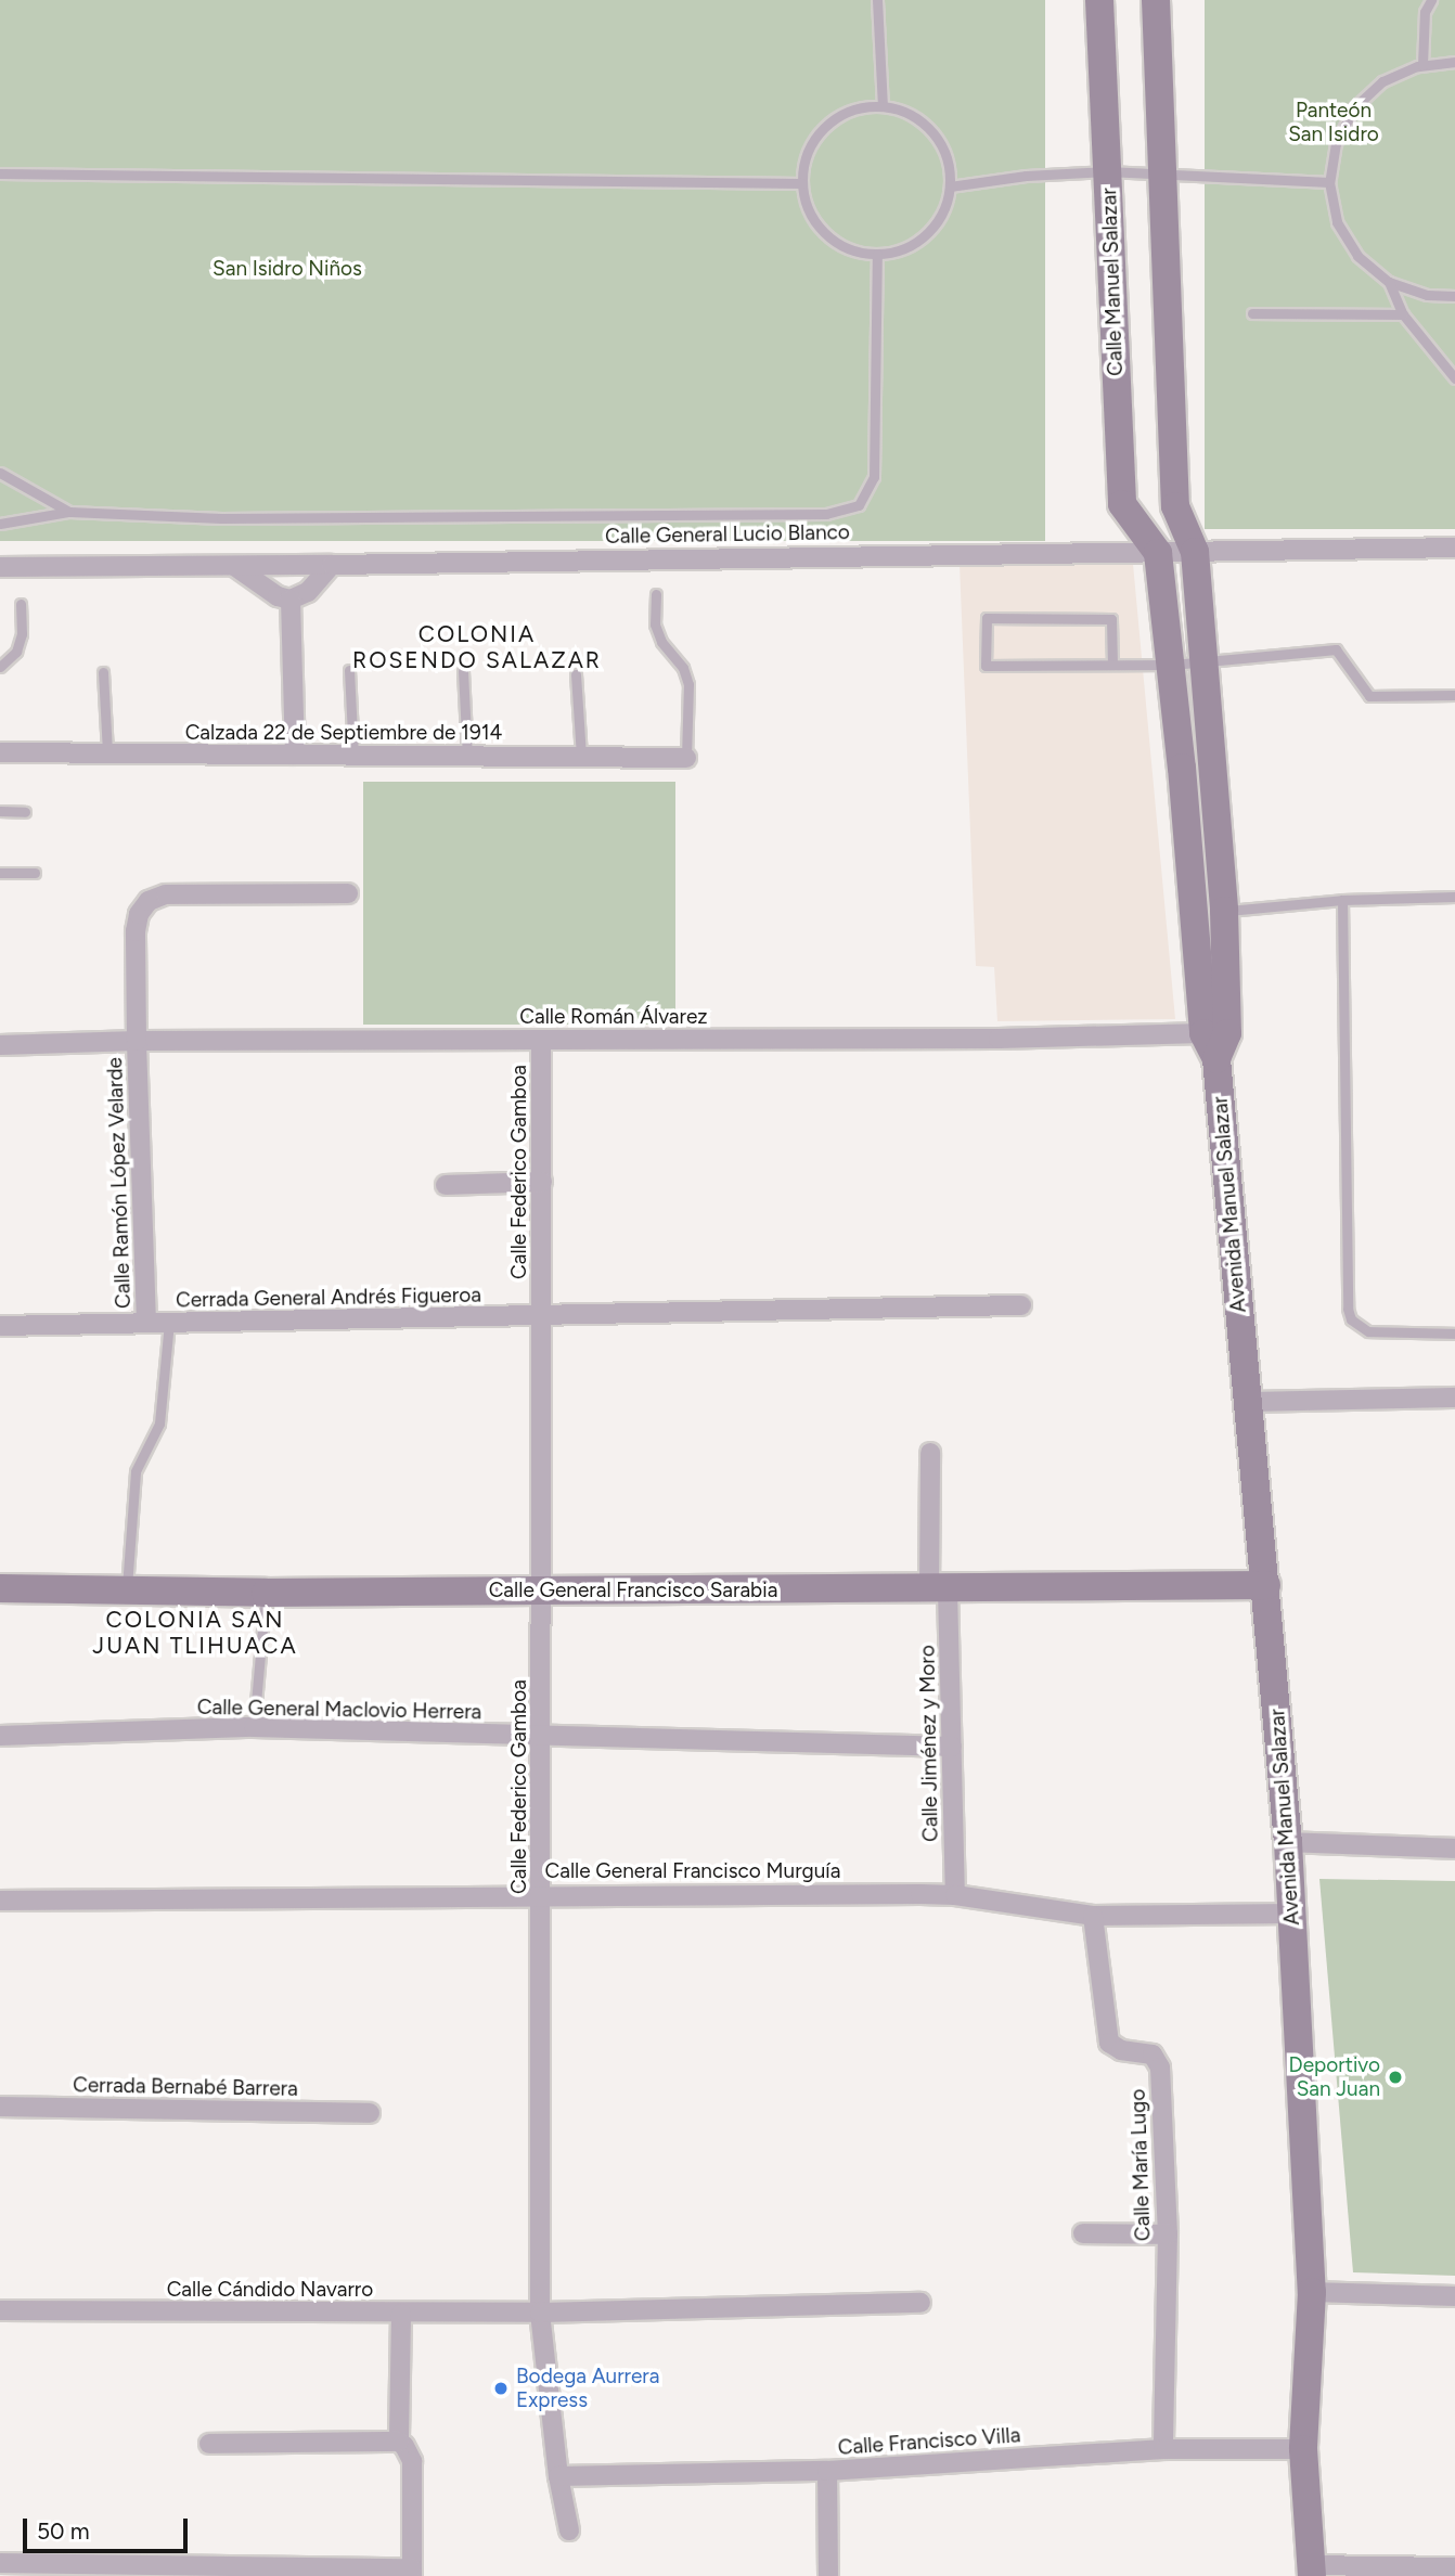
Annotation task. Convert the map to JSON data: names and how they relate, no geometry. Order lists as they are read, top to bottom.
{
  "streets": {
    "street": [
      "Calle Manuel Salazar",
      "Calle General Lucio Blanco",
      "Calzada 22 de Septiembre de 1914",
      "Calle Román Álvarez",
      "Calle Federico Gamboa",
      "Calle Ramón López Velarde",
      "Avenida Manuel Salazar",
      "Cerrada General Andrés Figueroa",
      "Calle General Francisco Sarabia",
      "Calle General Maclovio Herrera",
      "Calle Jiménez y Moro",
      "Calle General Francisco Murguía",
      "Cerrada Bernabé Barrera",
      "Calle María Lugo",
      "Calle Cándido Navarro",
      "Calle Francisco Villa"
    ]
  },
  "crossings": [
    ["Calle Manuel Salazar", "Calle General Lucio Blanco"],
    ["Calle Manuel Salazar", "Avenida Manuel Salazar"],
    ["Calle General Lucio Blanco", "Avenida Manuel Salazar"],
    ["Calle Román Álvarez", "Calle Federico Gamboa"],
    ["Calle Román Álvarez", "Calle Ramón López Velarde"],
    ["Calle Román Álvarez", "Avenida Manuel Salazar"],
    ["Calle Federico Gamboa", "Cerrada General Andrés Figueroa"],
    ["Calle Federico Gamboa", "Calle General Francisco Sarabia"],
    ["Calle Federico Gamboa", "Calle General Maclovio Herrera"],
    ["Calle Federico Gamboa", "Calle General Francisco Murguía"],
    ["Calle Federico Gamboa", "Calle Cándido Navarro"],
    ["Calle Federico Gamboa", "Calle Francisco Villa"],
    ["Calle Ramón López Velarde", "Cerrada General Andrés Figueroa"],
    ["Avenida Manuel Salazar", "Calle General Francisco Sarabia"],
    ["Avenida Manuel Salazar", "Calle General Francisco Murguía"],
    ["Avenida Manuel Salazar", "Calle Francisco Villa"],
    ["Calle General Francisco Sarabia", "Calle Jiménez y Moro"],
    ["Calle General Maclovio Herrera", "Calle Jiménez y Moro"],
    ["Calle Jiménez y Moro", "Calle General Francisco Murguía"],
    ["Calle General Francisco Murguía", "Calle María Lugo"],
    ["Calle María Lugo", "Calle Francisco Villa"]
  ],
  "districts": ["COLONIA ROSENDO SALAZAR", "COLONIA SAN JUAN TLIHUACA"],
  "parks": ["Panteón San Isidro", "San Isidro Niños"],
  "places": ["Deportivo San Juan", "Bodega Aurrera Express"],
  "scale_bar": "50 m"
}
